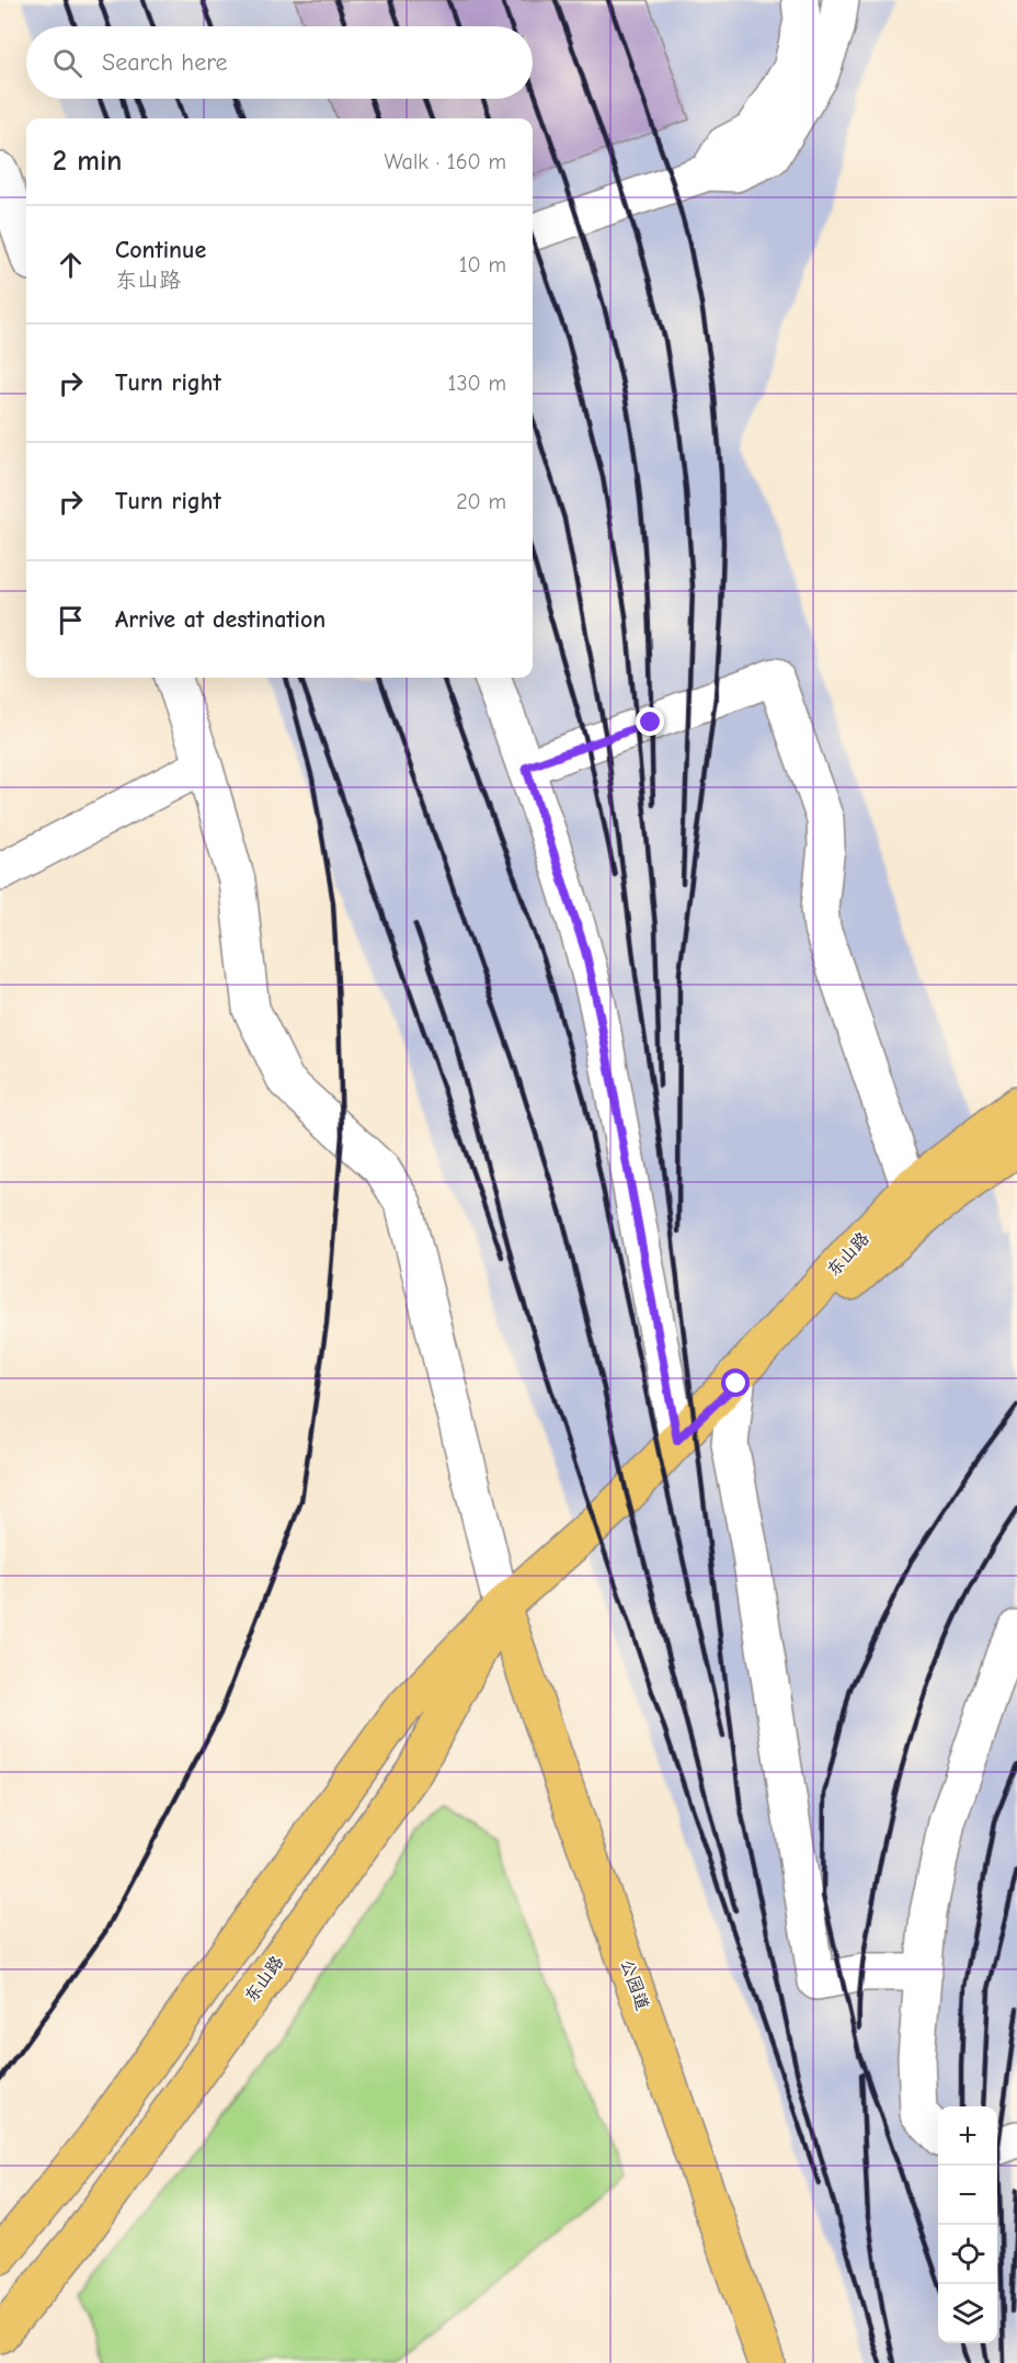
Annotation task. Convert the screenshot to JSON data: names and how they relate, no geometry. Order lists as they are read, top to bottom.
{
  "streets": {
    "main road": ["东山路", "公园道"]
  },
  "crossings": [
    ["东山路", "公园道"]
  ],
  "page": {
    "search": "Search here",
    "heading": ["2 min", "Walk · 160 m"],
    "list": [
      ["Continue", "东山路", "10 m"],
      ["Turn right", "130 m"],
      ["Turn right", "20 m"],
      "Arrive at destination"
    ],
    "map_buttons": ["+", "−"]
  }
}
